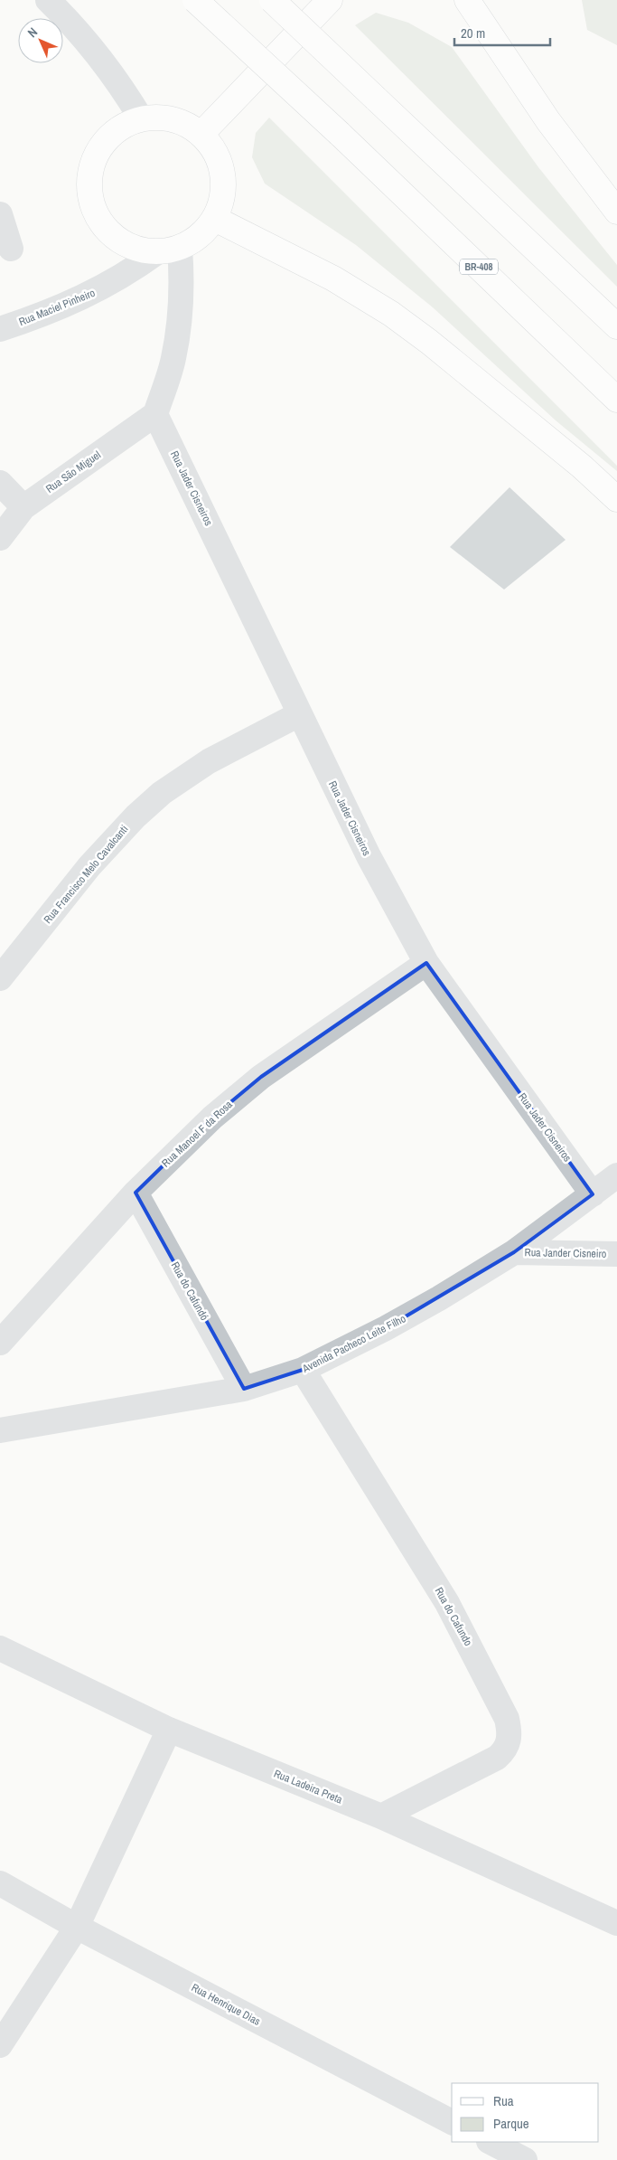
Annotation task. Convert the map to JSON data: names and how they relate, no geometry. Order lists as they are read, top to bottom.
{
  "streets": {
    "main road": ["BR-408"],
    "street": [
      "Rua Maciel Pinheiro",
      "Rua São Miguel",
      "Rua Jader Cisneiros",
      "Rua Francisco Melo Cavalcanti",
      "Rua Manoel F da Rosa",
      "Rua Jander Cisneiro",
      "Rua do Cafundó",
      "Avenida Pacheco Leite Filho",
      "Rua do Cafundo",
      "Rua Ladeira Preta",
      "Rua Henrique Dias"
    ]
  },
  "crossings": [
    ["Rua São Miguel", "Rua Jader Cisneiros"],
    ["Rua Jader Cisneiros", "Rua Francisco Melo Cavalcanti"],
    ["Rua Jader Cisneiros", "Rua Manoel F da Rosa"],
    ["Rua Jader Cisneiros", "Avenida Pacheco Leite Filho"],
    ["Rua Manoel F da Rosa", "Rua do Cafundó"],
    ["Rua Jander Cisneiro", "Avenida Pacheco Leite Filho"],
    ["Rua do Cafundó", "Avenida Pacheco Leite Filho"],
    ["Avenida Pacheco Leite Filho", "Rua do Cafundo"],
    ["Rua do Cafundo", "Rua Ladeira Preta"]
  ],
  "legend": ["Rua", "Parque"],
  "scale_bar": "20 m",
  "north": "top left"
}
